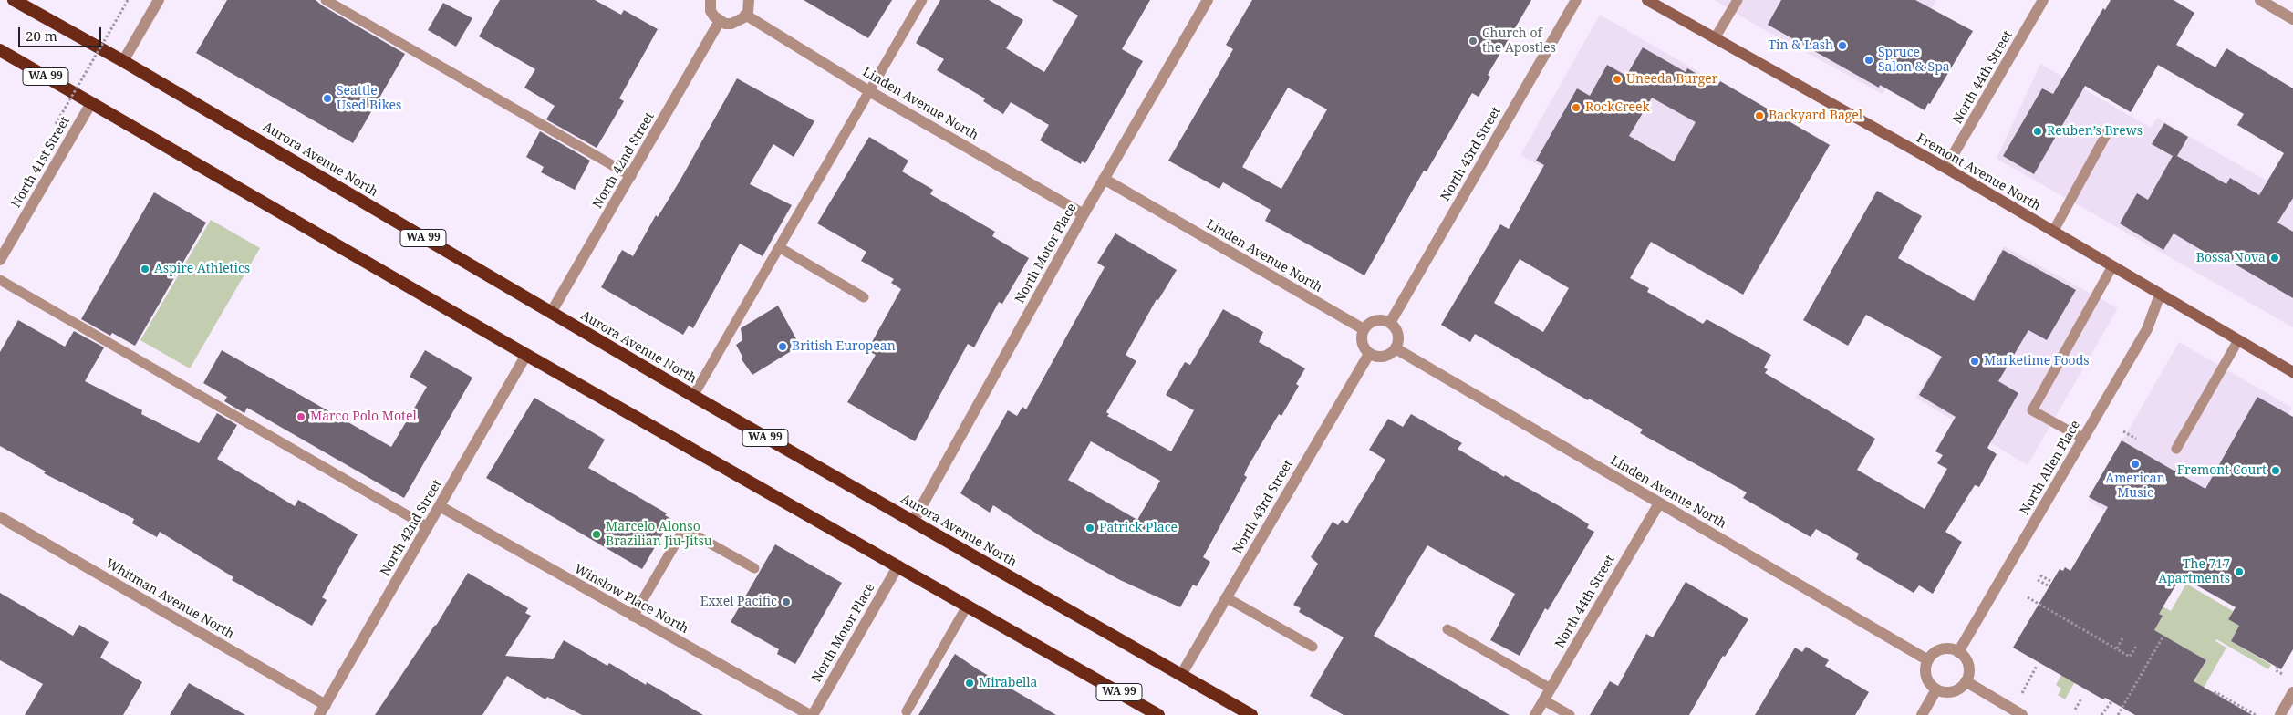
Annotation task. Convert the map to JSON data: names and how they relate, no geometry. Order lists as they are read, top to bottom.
{
  "streets": {
    "highway": ["WA 99", "Aurora Avenue North"],
    "main road": ["Fremont Avenue North"],
    "street": [
      "North 44th Street",
      "Linden Avenue North",
      "North 43rd Street",
      "North 42nd Street",
      "North 41st Street",
      "North Motor Place",
      "North Allen Place",
      "Whitman Avenue North",
      "Winslow Place North"
    ]
  },
  "crossings": [
    ["WA 99", "North 42nd Street"],
    ["WA 99", "North 41st Street"],
    ["WA 99", "North Motor Place"],
    ["North 44th Street", "Linden Avenue North"],
    ["North 44th Street", "Fremont Avenue North"],
    ["Linden Avenue North", "North 43rd Street"],
    ["Linden Avenue North", "North Motor Place"],
    ["Linden Avenue North", "North Allen Place"],
    ["North 43rd Street", "Aurora Avenue North"],
    ["Aurora Avenue North", "North 42nd Street"],
    ["Aurora Avenue North", "North Motor Place"],
    ["North 42nd Street", "Whitman Avenue North"],
    ["North 42nd Street", "Winslow Place North"],
    ["Fremont Avenue North", "North Allen Place"],
    ["North Motor Place", "Winslow Place North"]
  ],
  "places": [
    "Church of the Apostles",
    "Tin & Lash",
    "Spruce Salon & Spa",
    "Uneeda Burger",
    "Seattle Used Bikes",
    "RockCreek",
    "Backyard Bagel",
    "Reuben’s Brews",
    "Bossa Nova",
    "Aspire Athletics",
    "British European",
    "Marketime Foods",
    "Marco Polo Motel",
    "American Music",
    "Fremont Court",
    "Patrick Place",
    "Marcelo Alonso Brazilian Jiu-Jitsu",
    "The 717 Apartments",
    "Exxel Pacific",
    "Mirabella"
  ],
  "scale_bar": "20 m"
}
